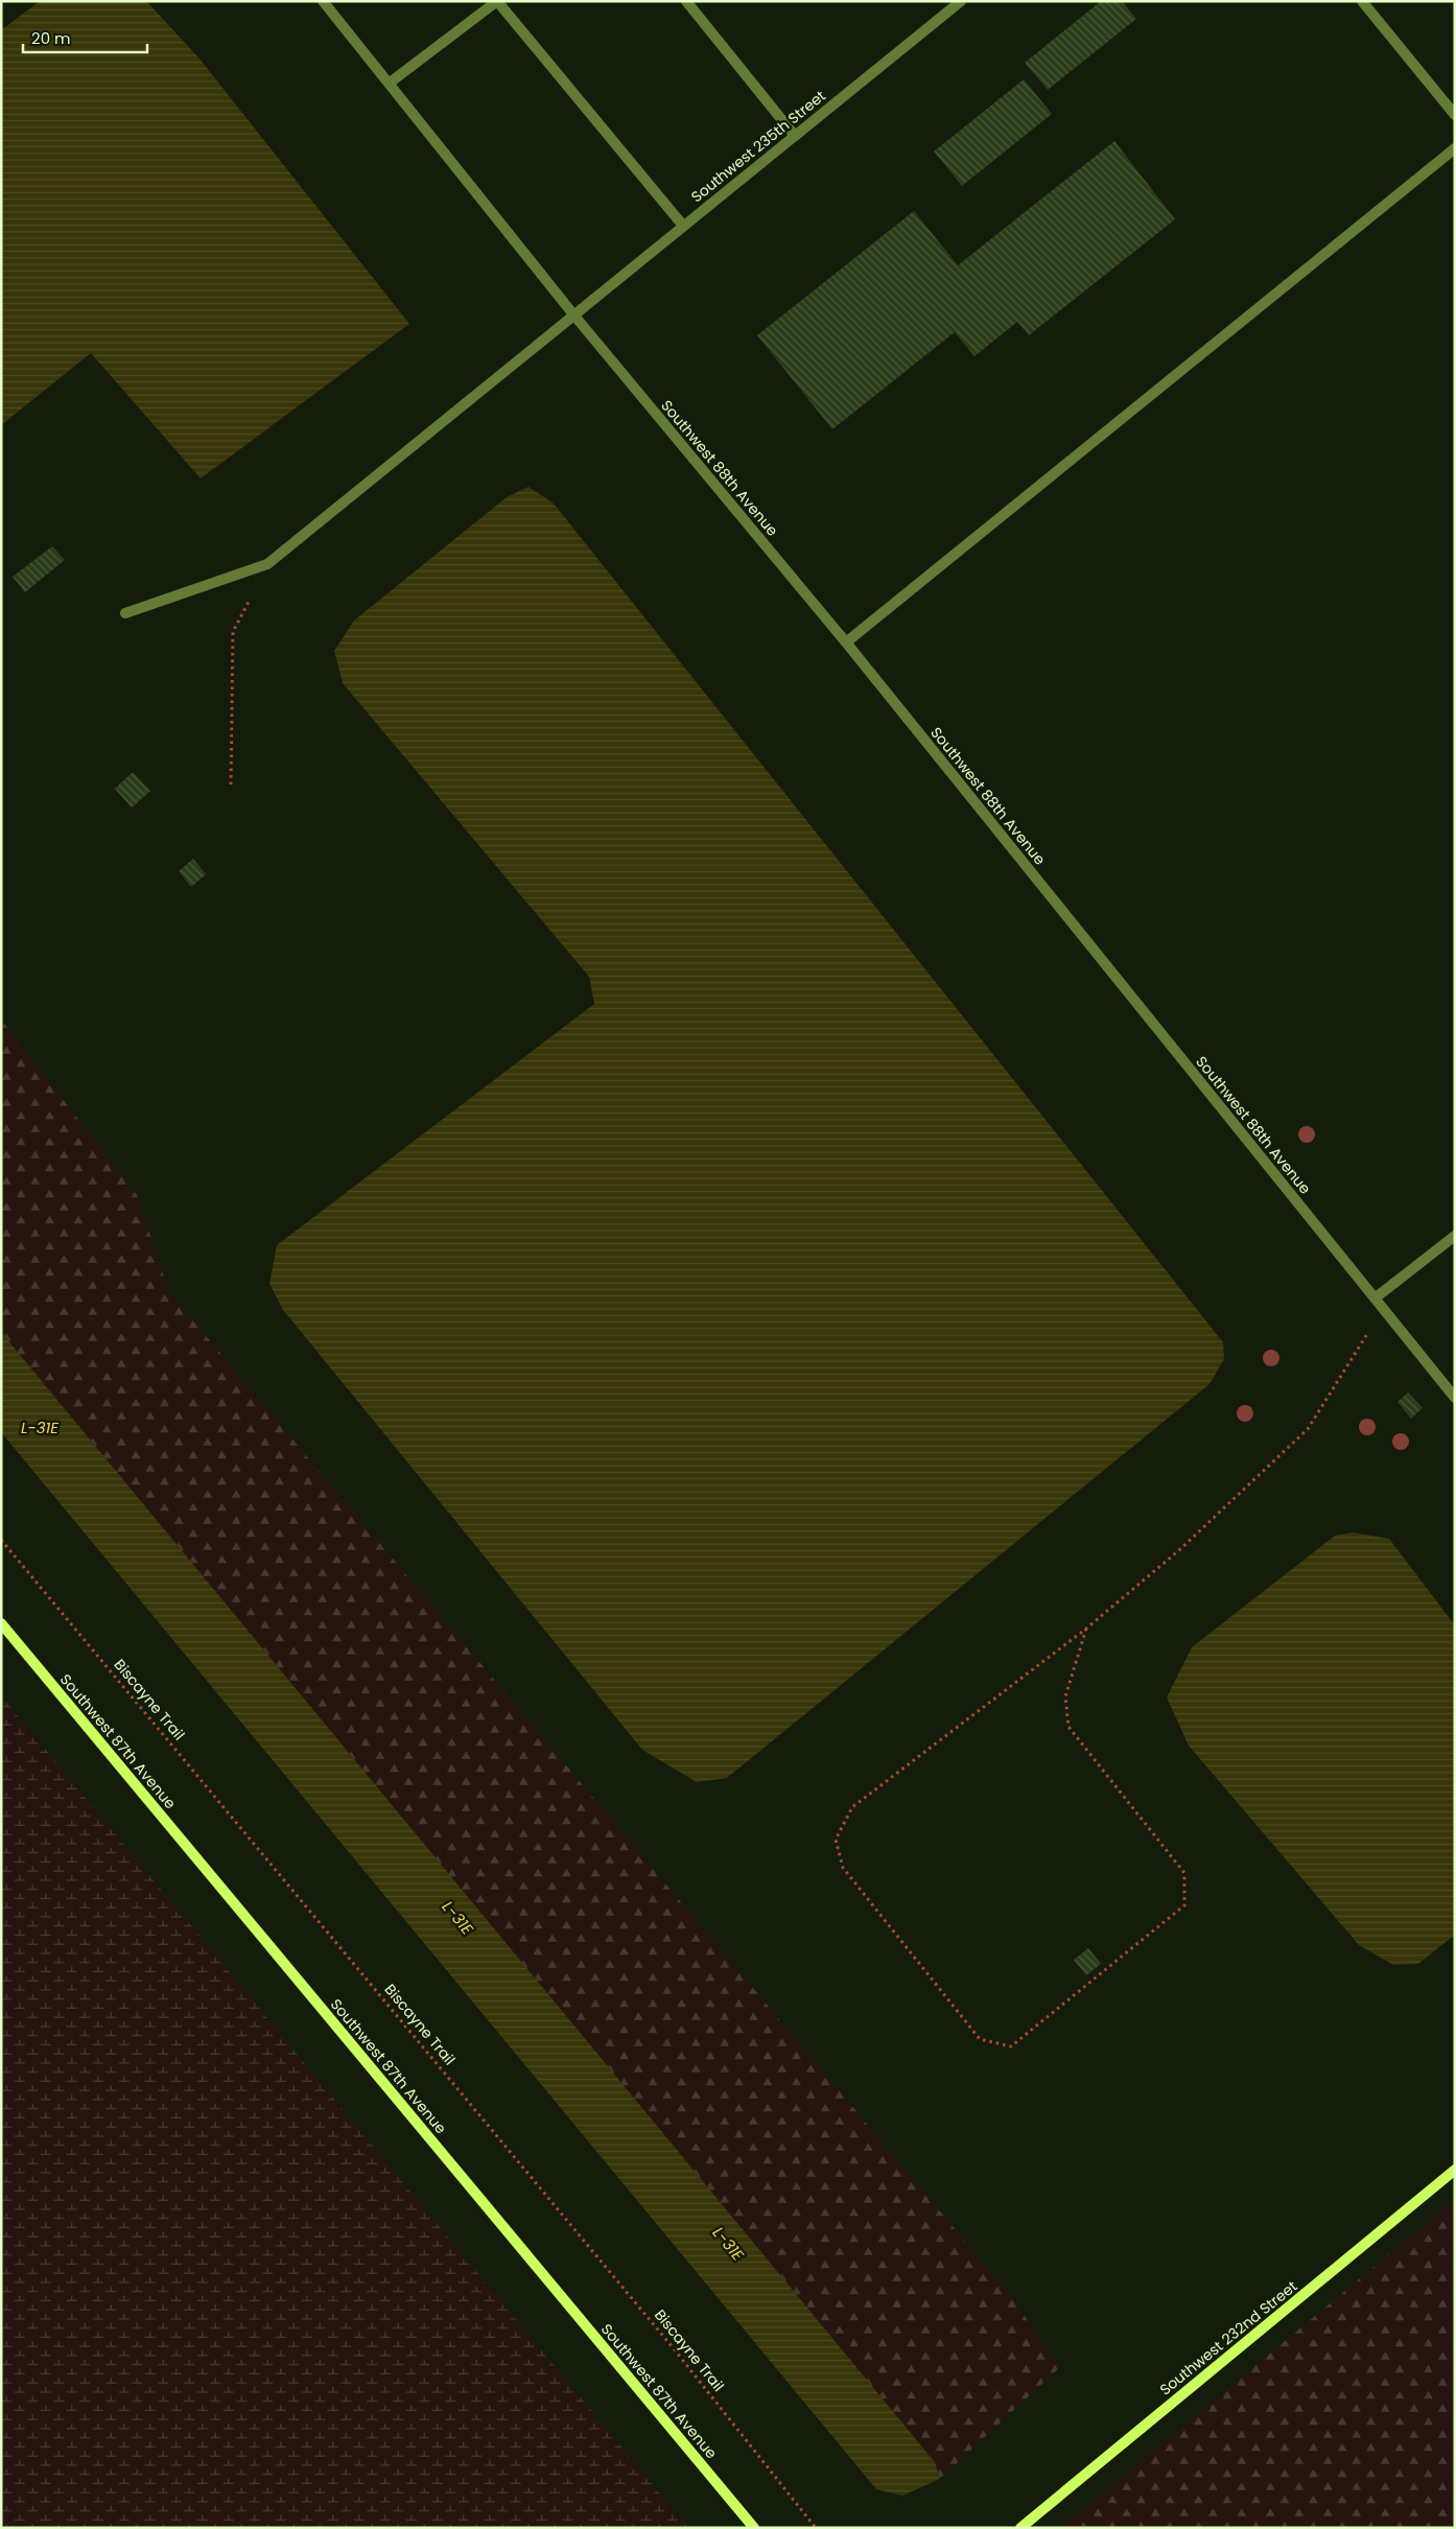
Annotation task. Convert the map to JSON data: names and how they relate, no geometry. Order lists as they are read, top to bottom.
{
  "streets": {
    "street": ["Southwest 87th Avenue", "Southwest 232nd Street"],
    "lane": ["Southwest 235th Street", "Southwest 88th Avenue"],
    "path": ["Biscayne Trail"]
  },
  "crossings": [
    ["Southwest 235th Street", "Southwest 88th Avenue"]
  ],
  "water": ["L-31E"],
  "scale_bar": "20 m"
}
